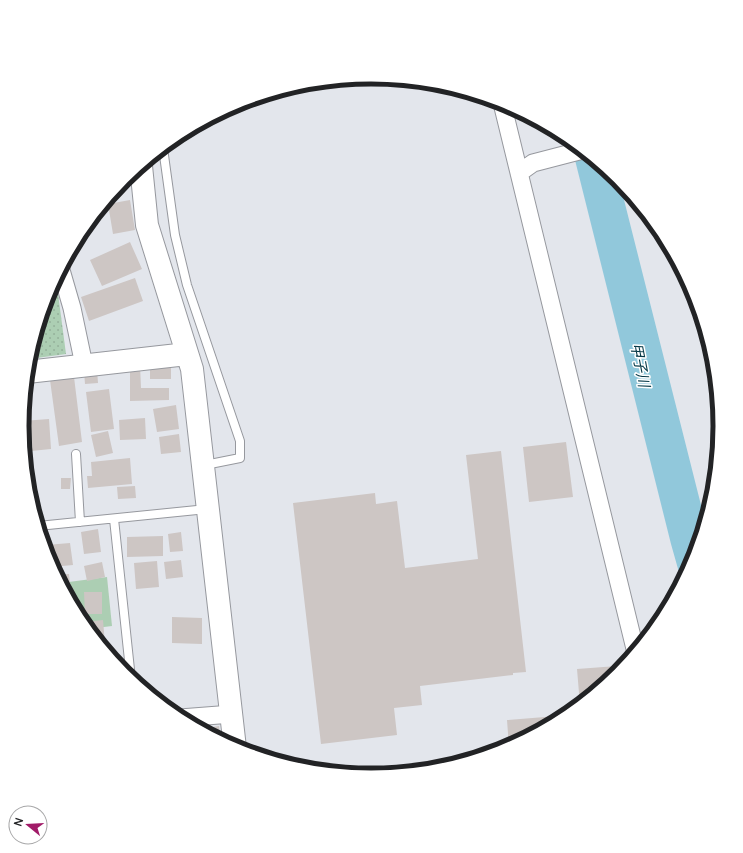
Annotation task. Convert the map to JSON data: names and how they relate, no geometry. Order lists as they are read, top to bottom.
{
  "water": ["甲子川"],
  "north": "left"
}
